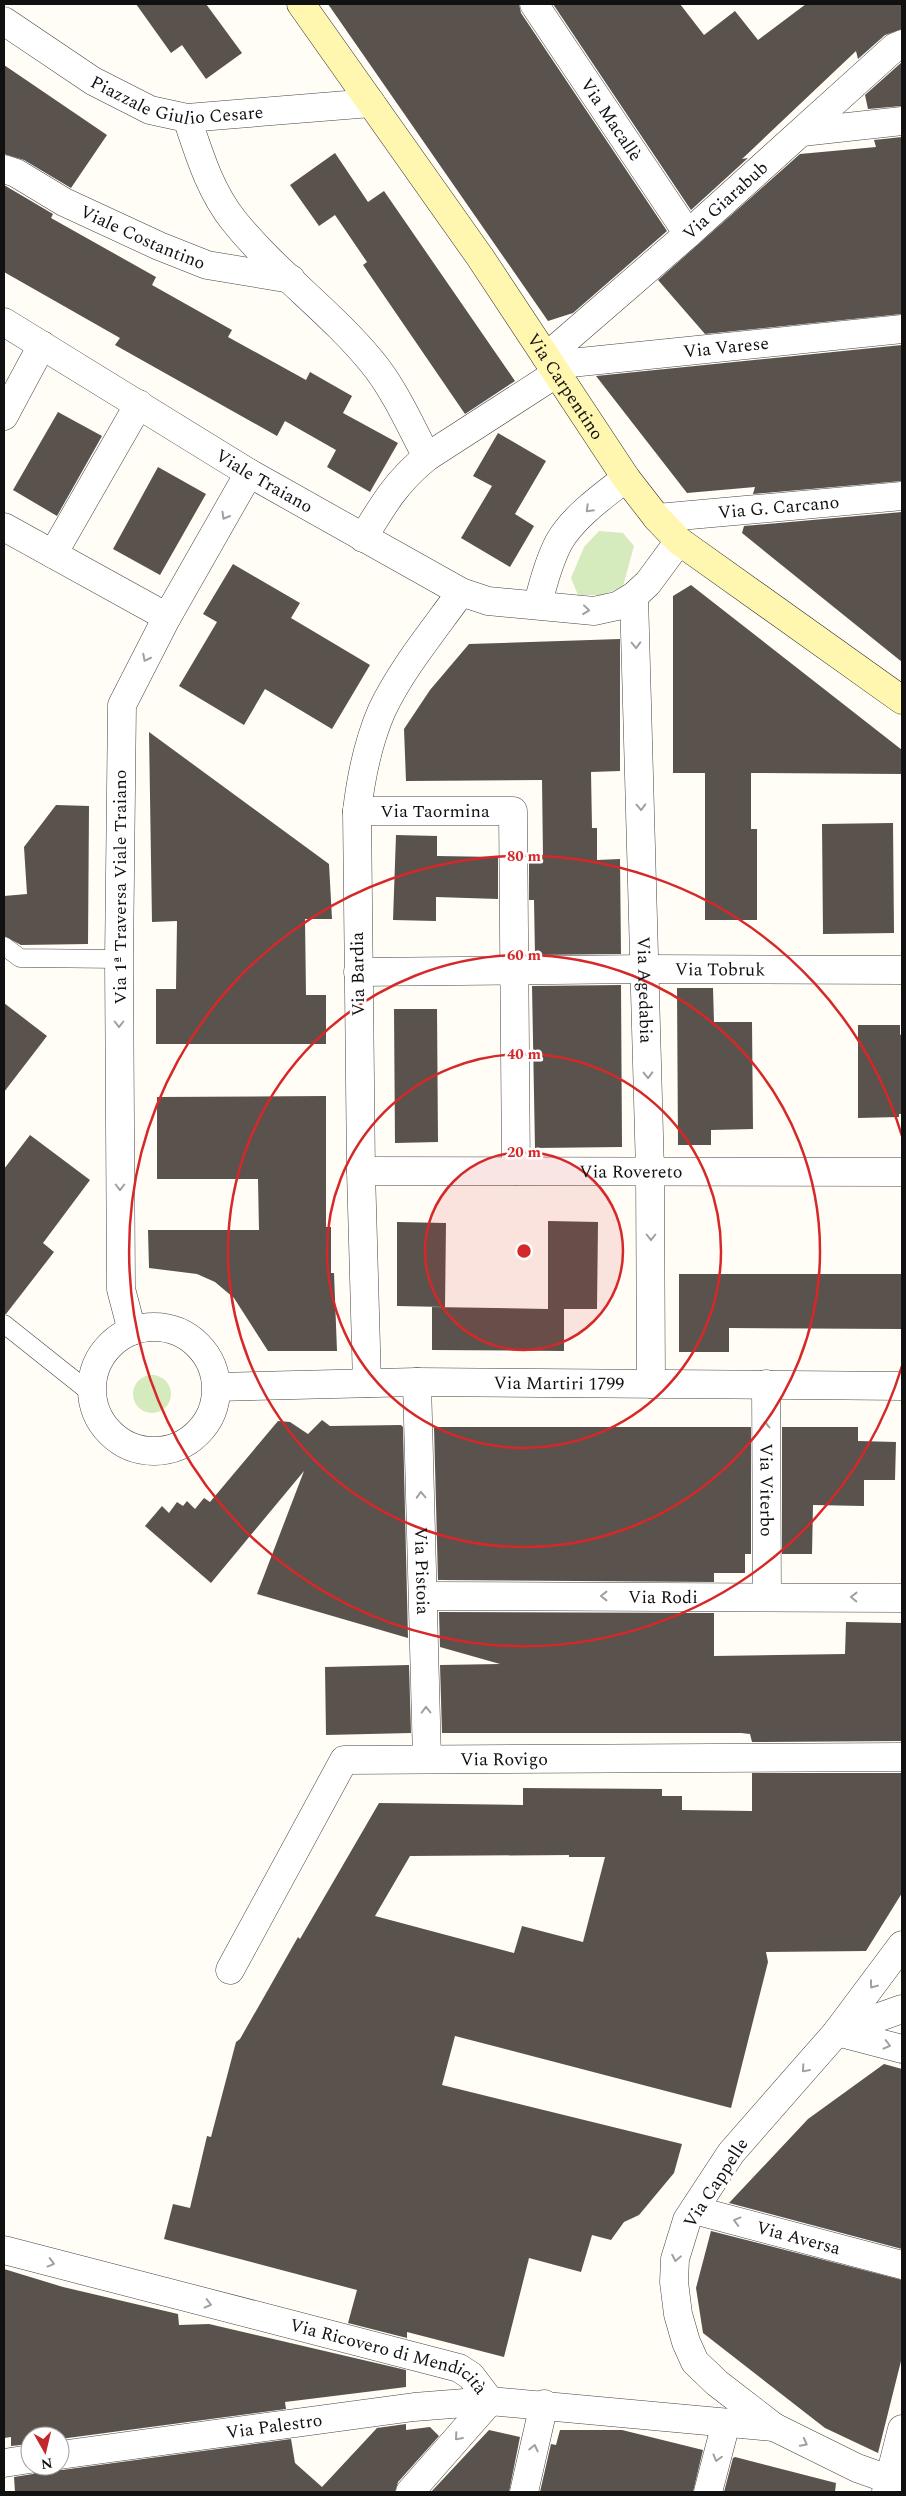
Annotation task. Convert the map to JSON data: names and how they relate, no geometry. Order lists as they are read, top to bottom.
{
  "streets": {
    "street": [
      "Piazzale Giulio Cesare",
      "Via Macallè",
      "Via Giarabub",
      "Viale Costantino",
      "Via Varese",
      "Via Carpentino",
      "Viale Traiano",
      "Via G. Carcano",
      "Via Taormina",
      "Via 1ª Traversa Viale Traiano",
      "Via Tobruk",
      "Via Bardia",
      "Via Agedabia",
      "Via Rovereto",
      "Via Martiri 1799",
      "Via Viterbo",
      "Via Pistoia",
      "Via Rodi",
      "Via Rovigo",
      "Via Cappelle",
      "Via Aversa",
      "Via Ricovero di Mendicità",
      "Via Palestro"
    ]
  },
  "crossings": [
    ["Piazzale Giulio Cesare", "Via Carpentino"],
    ["Via Macallè", "Via Giarabub"],
    ["Via Giarabub", "Via Varese"],
    ["Via Giarabub", "Via Carpentino"],
    ["Via Varese", "Via Carpentino"],
    ["Via Varese", "Viale Traiano"],
    ["Via Carpentino", "Viale Traiano"],
    ["Via Carpentino", "Via G. Carcano"],
    ["Viale Traiano", "Via 1ª Traversa Viale Traiano"],
    ["Viale Traiano", "Via Bardia"],
    ["Viale Traiano", "Via Agedabia"],
    ["Via Taormina", "Via Tobruk"],
    ["Via Taormina", "Via Bardia"],
    ["Via 1ª Traversa Viale Traiano", "Via Martiri 1799"],
    ["Via Tobruk", "Via Bardia"],
    ["Via Tobruk", "Via Agedabia"],
    ["Via Bardia", "Via Rovereto"],
    ["Via Bardia", "Via Martiri 1799"],
    ["Via Agedabia", "Via Rovereto"],
    ["Via Agedabia", "Via Martiri 1799"],
    ["Via Martiri 1799", "Via Viterbo"],
    ["Via Martiri 1799", "Via Pistoia"],
    ["Via Viterbo", "Via Rodi"],
    ["Via Pistoia", "Via Rodi"],
    ["Via Pistoia", "Via Rovigo"],
    ["Via Cappelle", "Via Aversa"],
    ["Via Cappelle", "Via Ricovero di Mendicità"],
    ["Via Ricovero di Mendicità", "Via Palestro"]
  ],
  "one_way": [
    "Via 1ª Traversa Viale Traiano",
    "Via Agedabia",
    "Via Viterbo",
    "Via Pistoia",
    "Via Rodi",
    "Via Cappelle",
    "Via Ricovero di Mendicità"
  ],
  "north": "bottom",
  "rings": [
    "80 m",
    "60 m",
    "40 m",
    "20 m"
  ]
}
